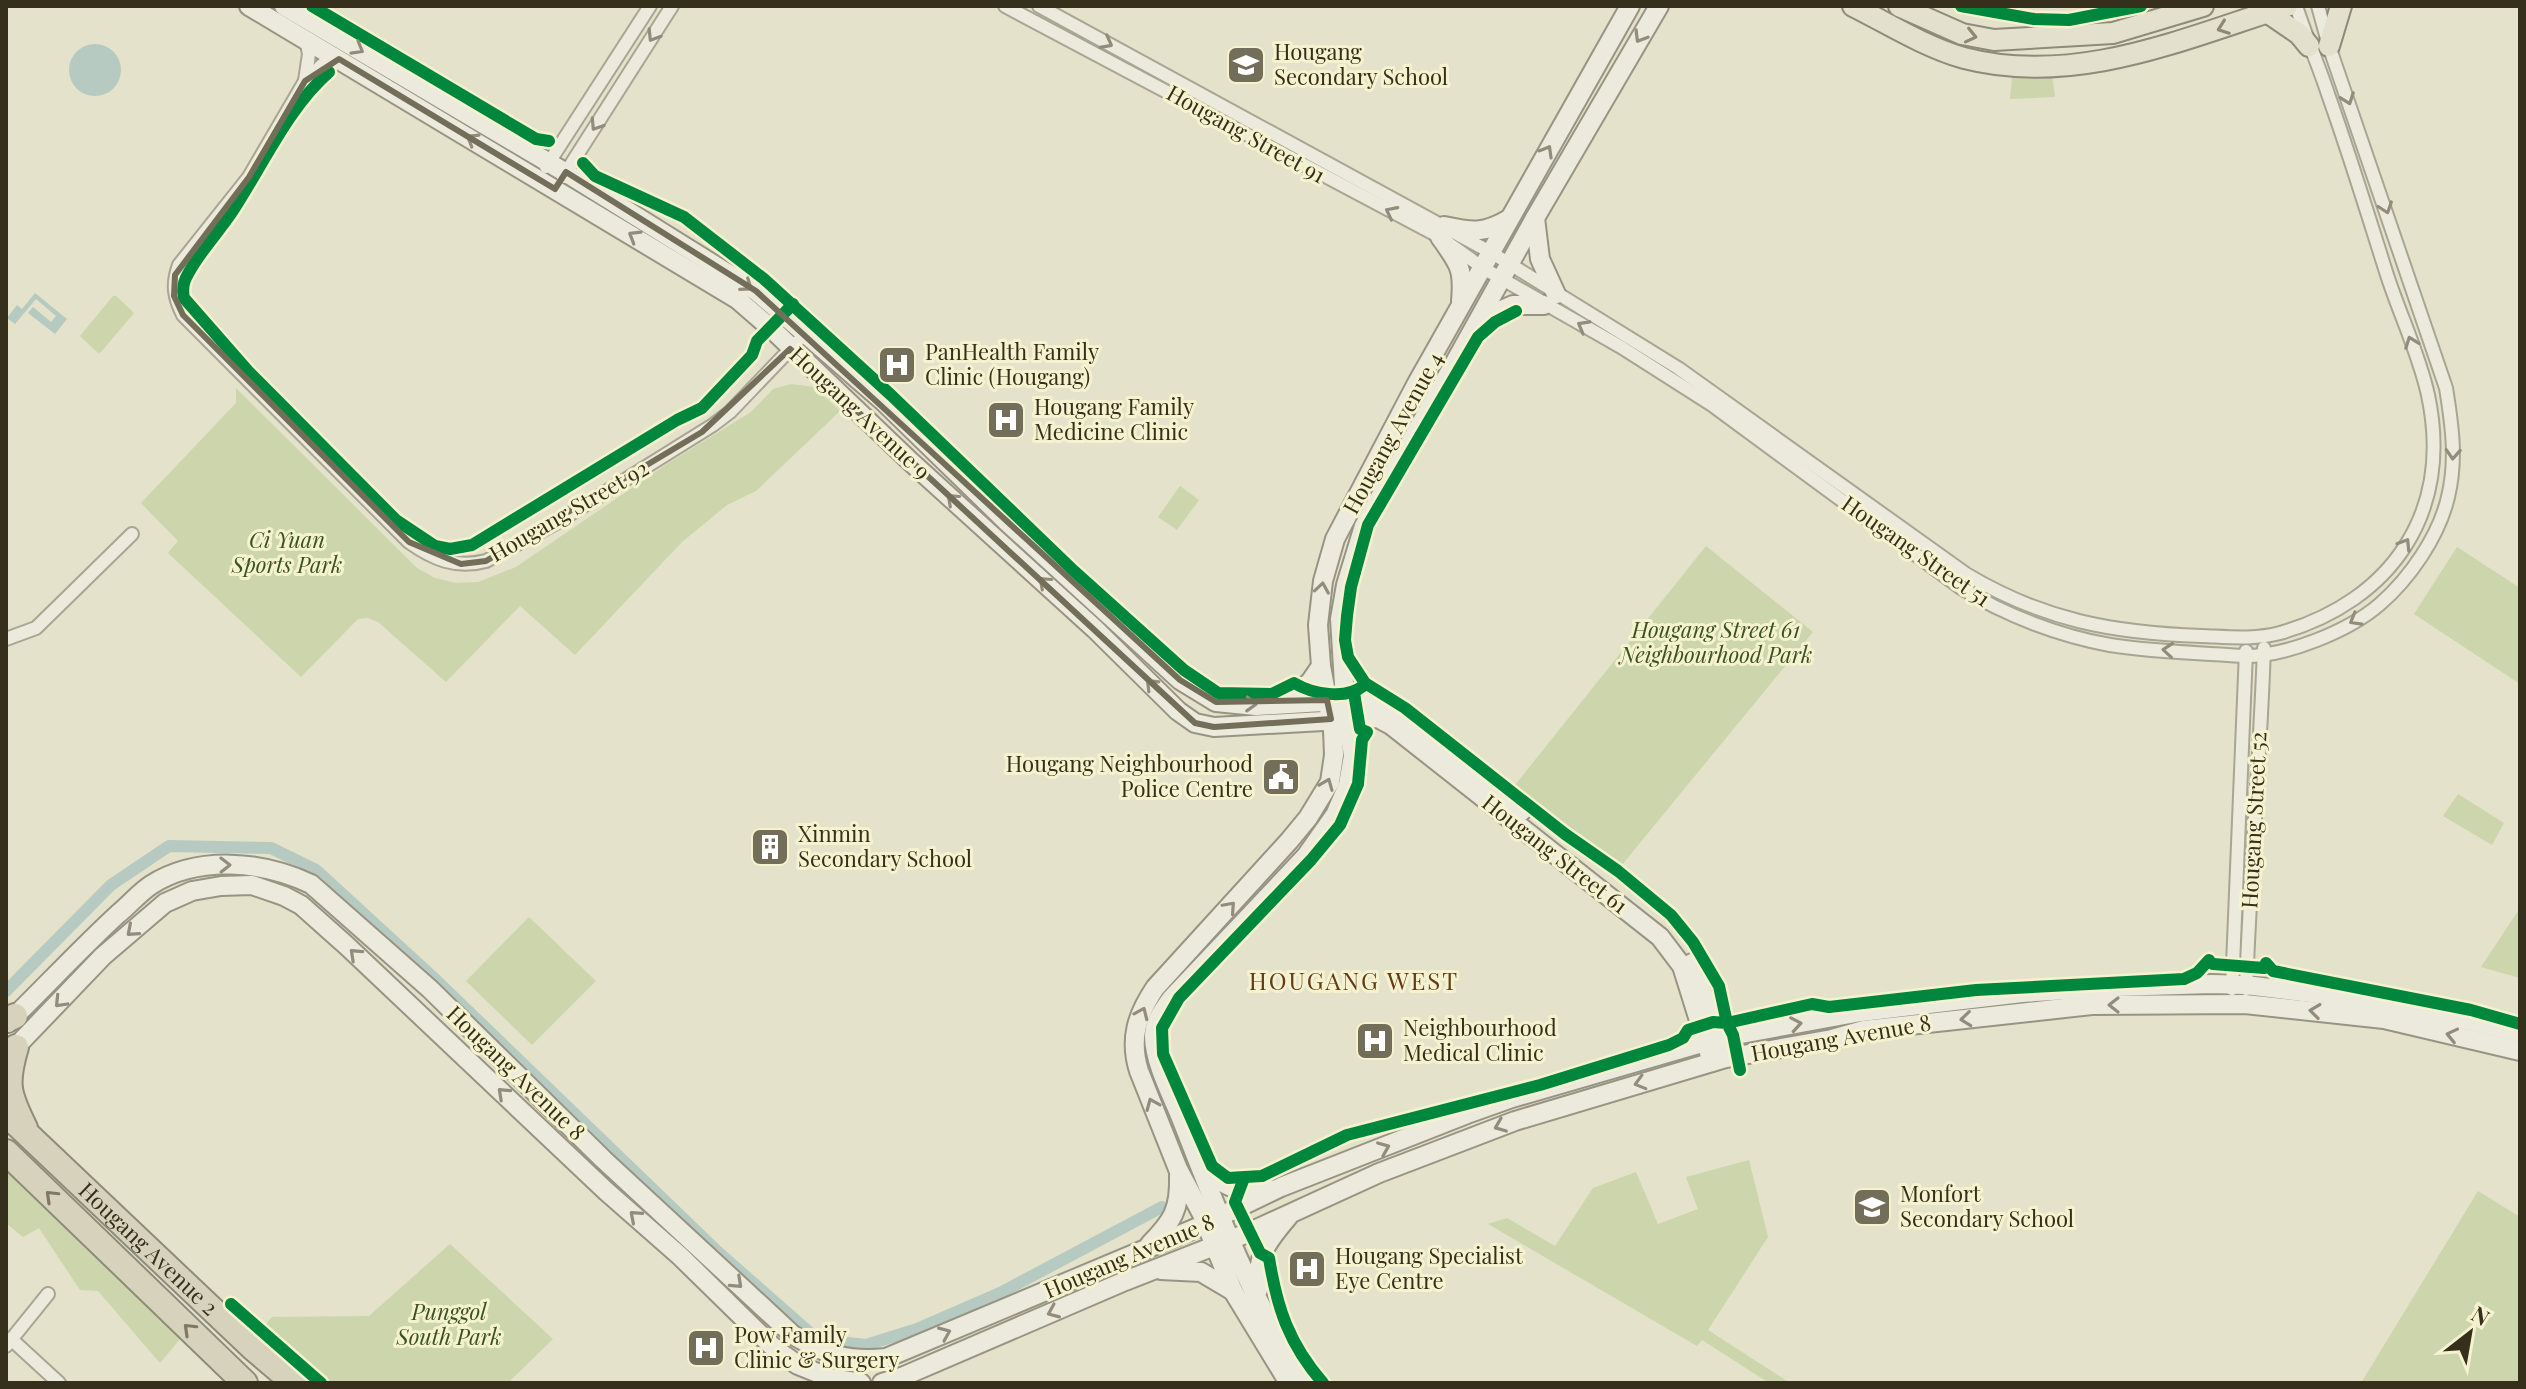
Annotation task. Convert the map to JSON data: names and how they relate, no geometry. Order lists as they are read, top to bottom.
{
  "streets": {
    "highway": ["Hougang Avenue 2"],
    "street": [
      "Hougang Street 91",
      "Hougang Avenue 9",
      "Hougang Avenue 4",
      "Hougang Street 92",
      "Hougang Street 51",
      "Hougang Street 52",
      "Hougang Street 61",
      "Hougang Avenue 8"
    ]
  },
  "crossings": [
    ["Hougang Street 91", "Hougang Avenue 4"],
    ["Hougang Street 91", "Hougang Street 51"],
    ["Hougang Avenue 9", "Hougang Avenue 4"],
    ["Hougang Avenue 9", "Hougang Street 92"],
    ["Hougang Avenue 9", "Hougang Street 61"],
    ["Hougang Avenue 4", "Hougang Street 51"],
    ["Hougang Avenue 4", "Hougang Street 61"],
    ["Hougang Avenue 4", "Hougang Avenue 8"],
    ["Hougang Street 51", "Hougang Street 52"],
    ["Hougang Street 52", "Hougang Avenue 8"],
    ["Hougang Street 61", "Hougang Avenue 8"]
  ],
  "districts": ["HOUGANG WEST"],
  "parks": ["Ci Yuan Sports Park", "Hougang Street 61 Neighbourhood Park", "Punggol South Park"],
  "places": {
    "school or university": ["Hougang Secondary School", "Monfort Secondary School"],
    "hospital": [
      "PanHealth Family Clinic (Hougang)",
      "Hougang Family Medicine Clinic",
      "Neighbourhood Medical Clinic",
      "Hougang Specialist Eye Centre",
      "Pow Family Clinic & Surgery"
    ],
    "public building": ["Hougang Neighbourhood Police Centre"],
    "building": ["Xinmin Secondary School"]
  },
  "north": "top right"
}
